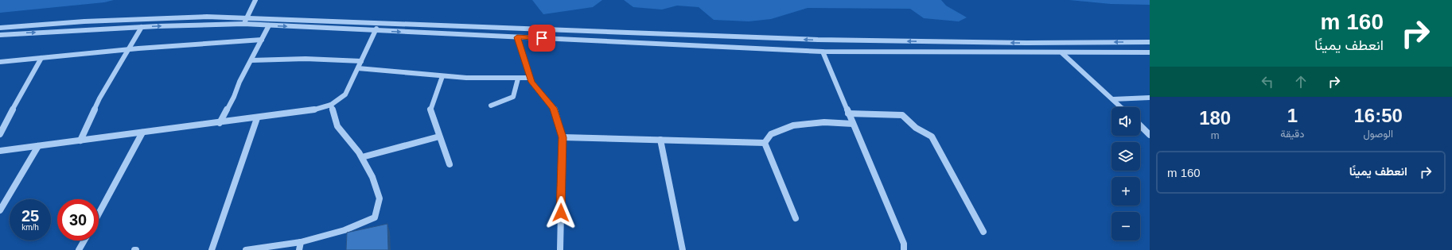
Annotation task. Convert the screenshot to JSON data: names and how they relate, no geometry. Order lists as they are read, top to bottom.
{
  "page": {
    "turn": ["160 m", "انعطف يمينًا"],
    "eta": [
      "16:50",
      "الوصول",
      "1",
      "دقيقة",
      "180",
      "m"
    ],
    "map_buttons": ["+", "−"],
    "list": [
      {
        "name": "انعطف يمينًا",
        "value": "160 m"
      }
    ],
    "speed": "25 km/h",
    "limit": "30"
  }
}
